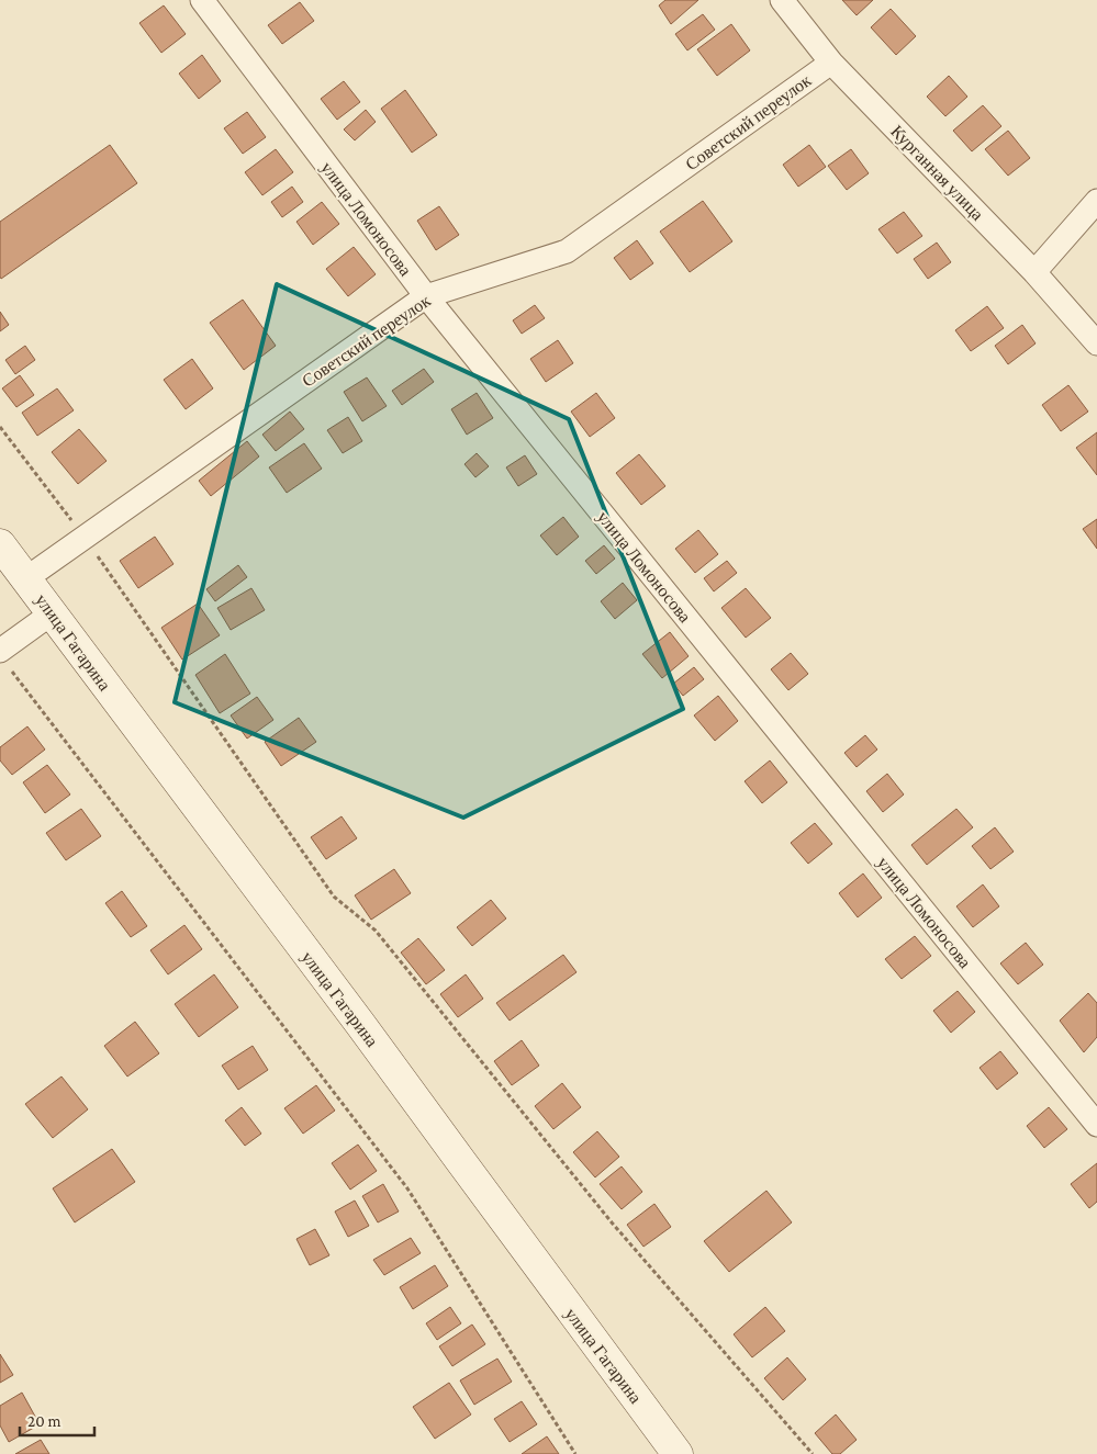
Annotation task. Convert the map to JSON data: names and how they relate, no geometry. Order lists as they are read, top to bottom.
{
  "streets": {
    "main road": ["улица Гагарина"],
    "street": ["Советский переулок", "Курганная улица", "улица Ломоносова"]
  },
  "crossings": [
    ["Советский переулок", "Курганная улица"],
    ["Советский переулок", "улица Ломоносова"],
    ["Советский переулок", "улица Гагарина"]
  ],
  "scale_bar": "20 m"
}
